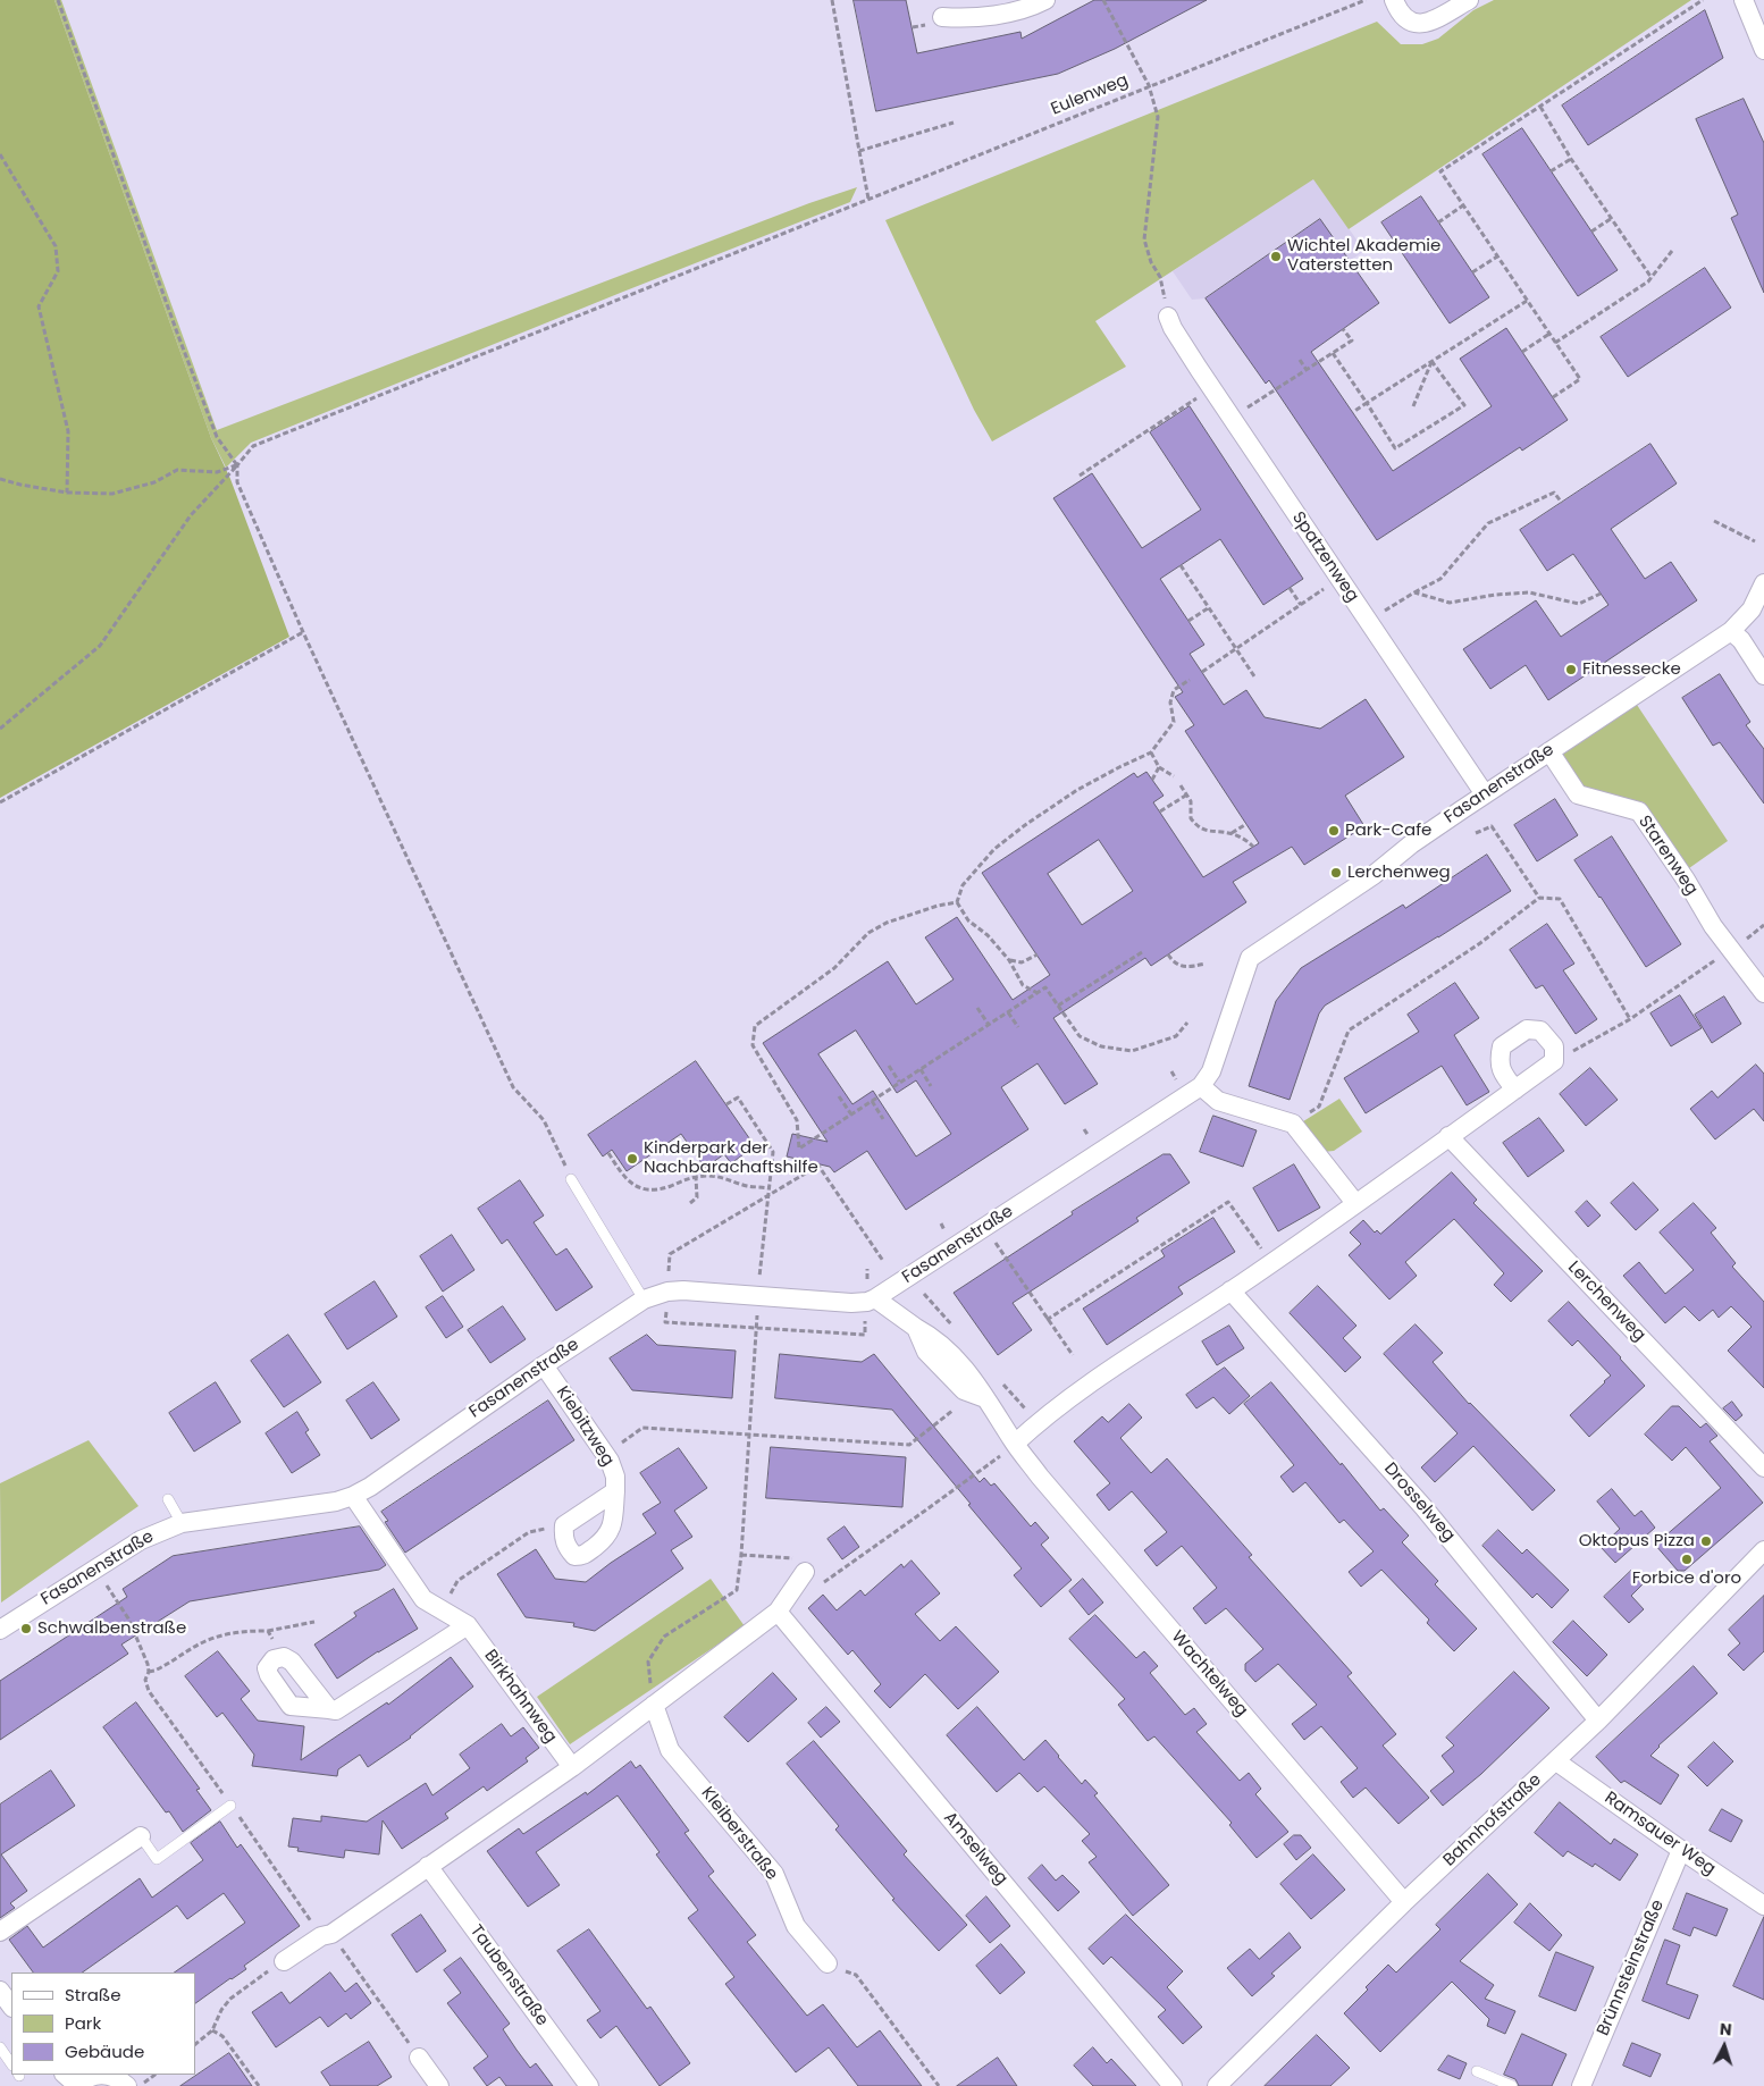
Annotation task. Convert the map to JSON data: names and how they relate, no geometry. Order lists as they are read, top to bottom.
{
  "streets": {
    "street": [
      "Spatzenweg",
      "Fasanenstraße",
      "Starenweg",
      "Lerchenweg",
      "Kiebitzweg",
      "Drosselweg",
      "Wachtelweg",
      "Birkhahnweg",
      "Bahnhofstraße",
      "Kleiberstraße",
      "Ramsauer Weg",
      "Amselweg",
      "Brünnsteinstraße",
      "Taubenstraße"
    ],
    "path": ["Eulenweg"]
  },
  "crossings": [
    ["Spatzenweg", "Fasanenstraße"],
    ["Fasanenstraße", "Starenweg"],
    ["Fasanenstraße", "Kiebitzweg"],
    ["Fasanenstraße", "Wachtelweg"],
    ["Fasanenstraße", "Birkhahnweg"],
    ["Drosselweg", "Bahnhofstraße"],
    ["Wachtelweg", "Bahnhofstraße"],
    ["Bahnhofstraße", "Ramsauer Weg"],
    ["Ramsauer Weg", "Brünnsteinstraße"]
  ],
  "places": [
    "Wichtel Akademie Vaterstetten",
    "Fitnessecke",
    "Park-Cafe",
    "Lerchenweg",
    "Kinderpark der Nachbarachaftshilfe",
    "Oktopus Pizza",
    "Forbice d'oro",
    "Schwalbenstraße"
  ],
  "legend": ["Straße", "Park", "Gebäude"],
  "north": "top"
}
